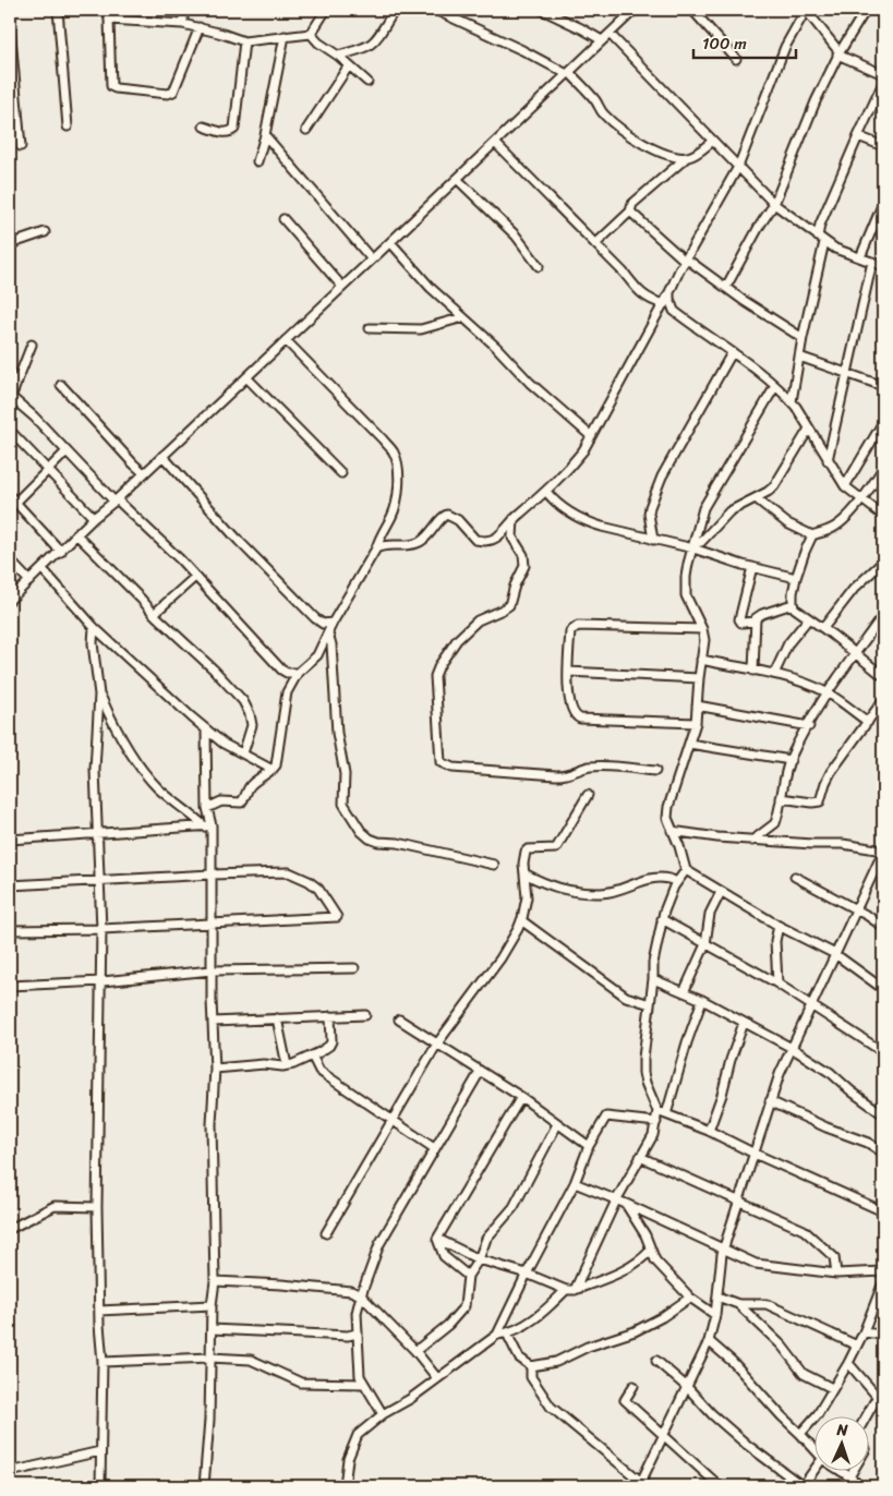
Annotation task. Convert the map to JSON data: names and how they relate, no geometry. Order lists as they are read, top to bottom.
{
  "scale_bar": "100 m",
  "north": "top"
}
